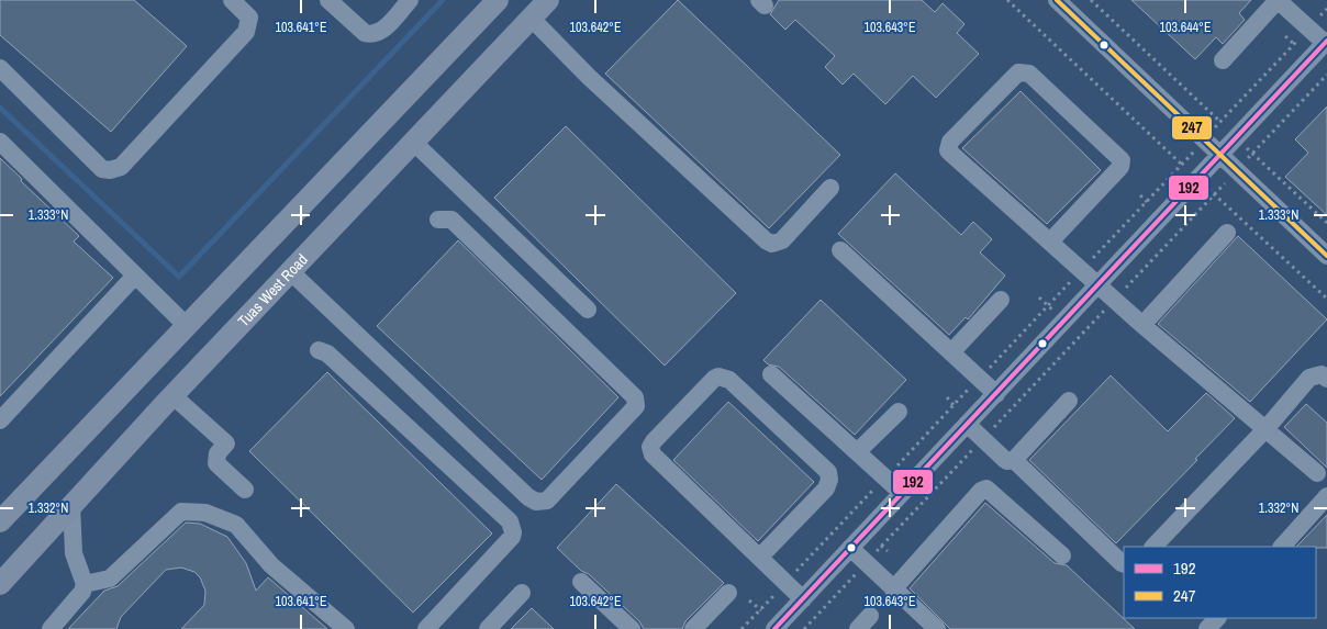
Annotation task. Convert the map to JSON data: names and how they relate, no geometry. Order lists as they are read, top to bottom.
{
  "streets": {
    "main road": ["Tuas West Road"]
  },
  "lines": ["transit line 247", "transit line 192"],
  "legend": ["192", "247"],
  "coordinates": [
    "103.641°E",
    "103.642°E",
    "103.643°E",
    "103.644°E",
    "1.333°N",
    "1.332°N"
  ]
}
